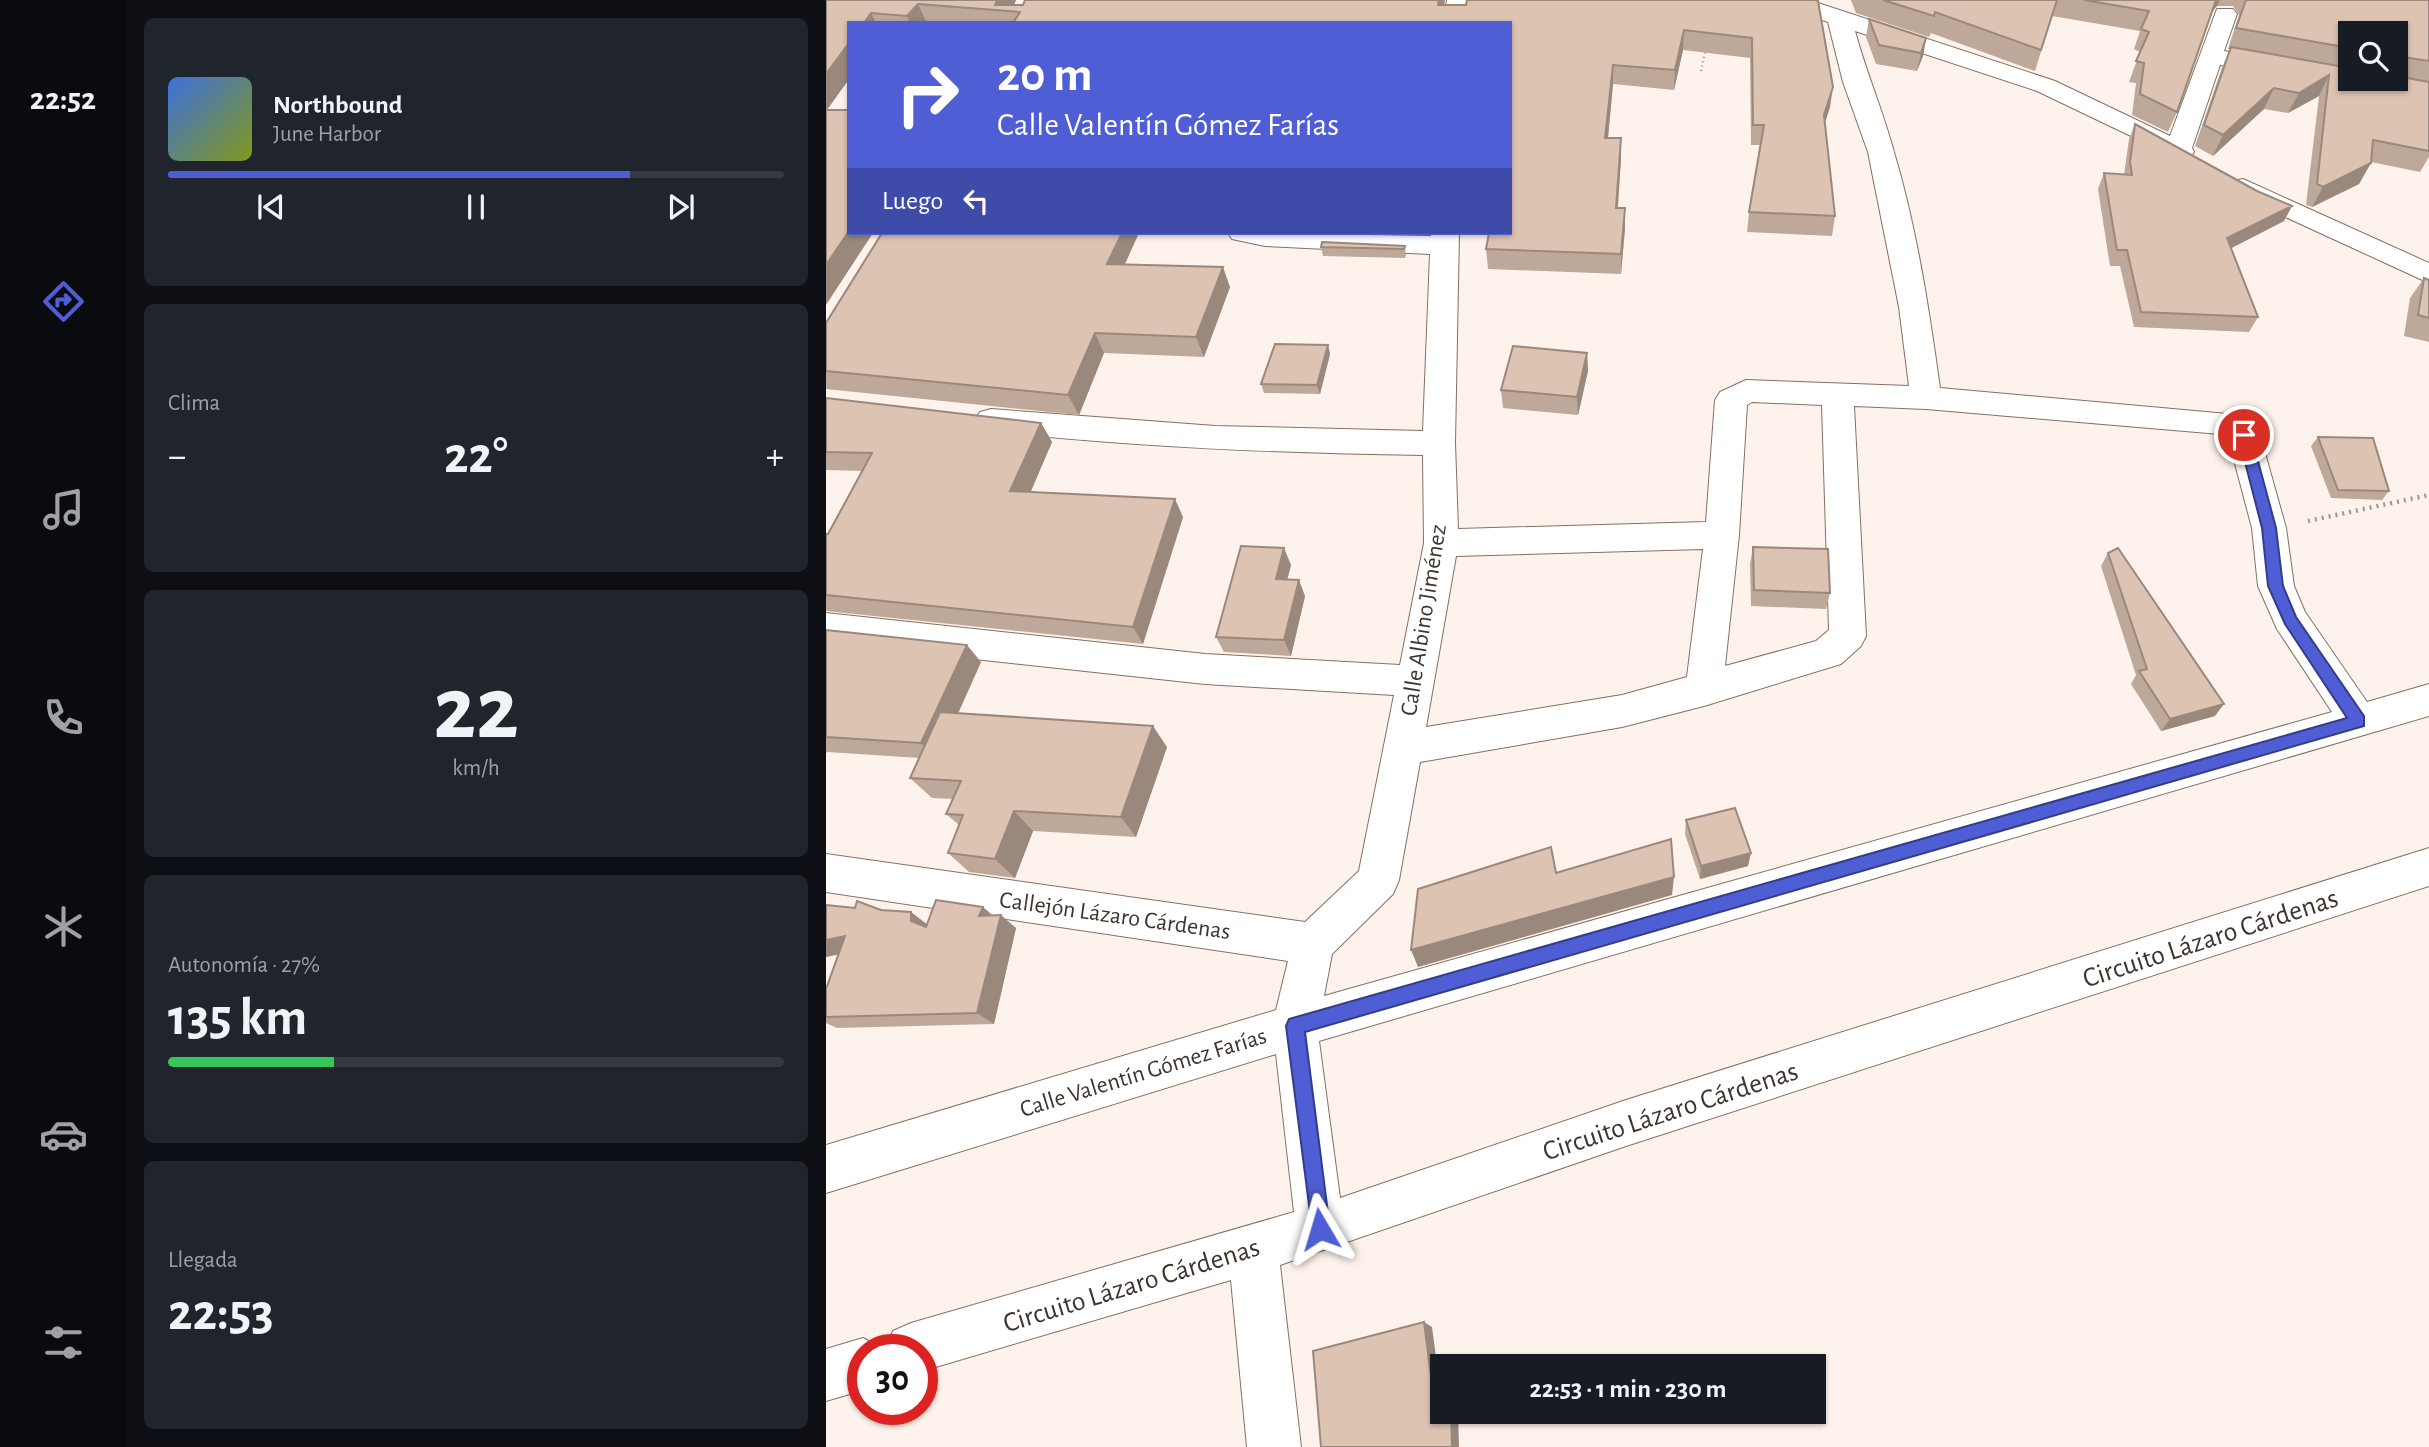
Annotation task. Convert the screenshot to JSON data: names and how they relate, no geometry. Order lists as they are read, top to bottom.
{
  "streets": {
    "street": [
      "Calle Albino Jiménez",
      "Callejón Lázaro Cárdenas",
      "Circuito Lázaro Cárdenas",
      "Calle Valentín Gómez Farías"
    ]
  },
  "crossings": [
    ["Calle Albino Jiménez", "Callejón Lázaro Cárdenas"]
  ],
  "page": {
    "tabs": "22:52",
    "turn": ["20 m", "Calle Valentín Gómez Farías"],
    "song": ["Northbound", "June Harbor"],
    "then": "Luego",
    "tile": [
      "Clima",
      ["22", "km/h"],
      ["Autonomía · 27%", "135 km"],
      ["Llegada", "22:53"]
    ],
    "heat": ["−", "22°", "+"],
    "limit": "30",
    "trip": "22:53 · 1 min · 230 m"
  }
}
